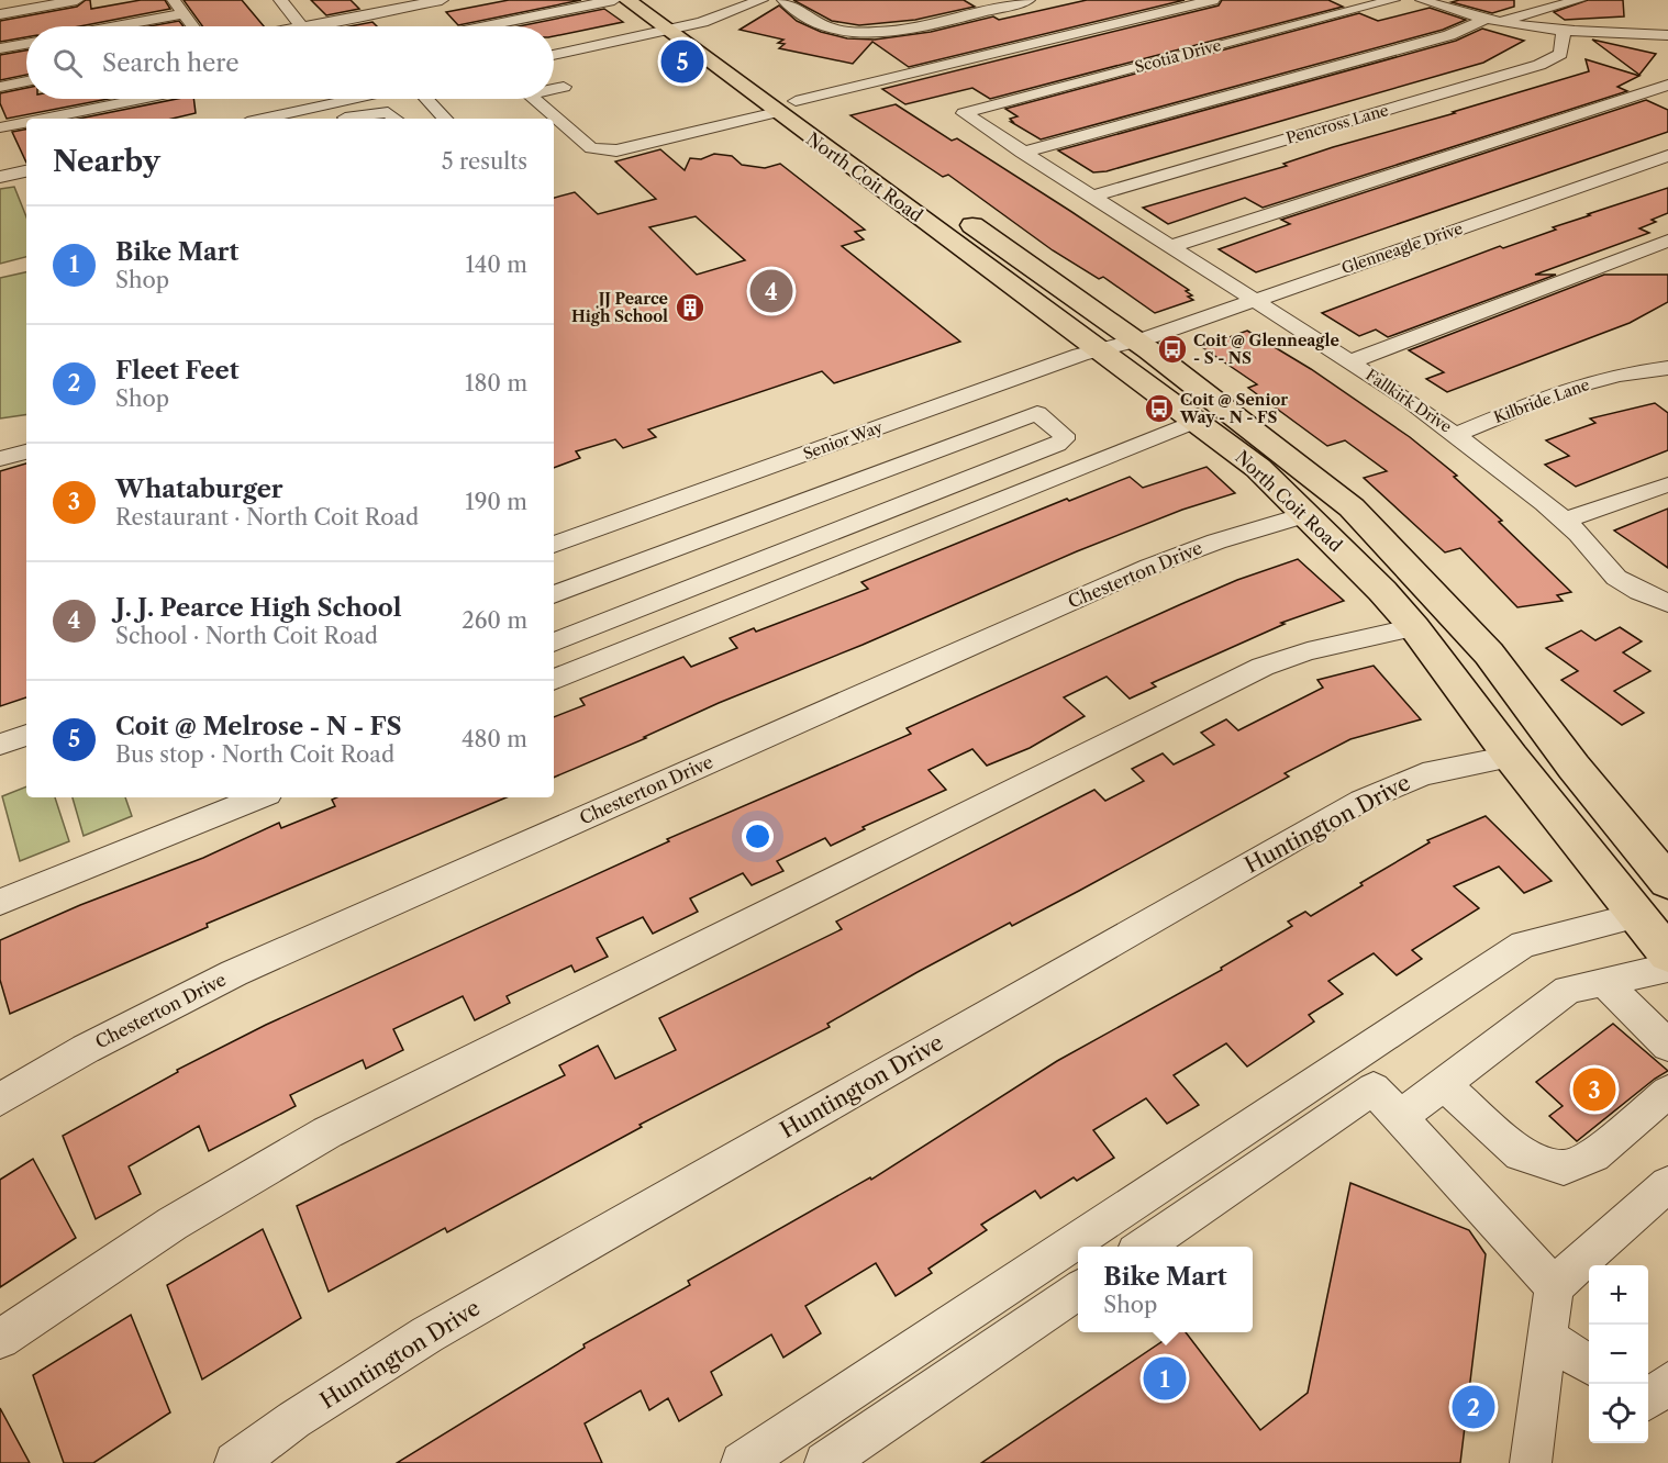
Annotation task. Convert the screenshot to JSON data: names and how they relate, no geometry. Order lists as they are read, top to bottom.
{
  "streets": {
    "main road": ["North Coit Road"],
    "street": [
      "Scotia Drive",
      "Pencross Lane",
      "Glenneagle Drive",
      "Fallkirk Drive",
      "Kilbride Lane",
      "Senior Way",
      "Chesterton Drive",
      "Huntington Drive"
    ]
  },
  "crossings": [
    ["Scotia Drive", "Fallkirk Drive"],
    ["Pencross Lane", "Fallkirk Drive"],
    ["North Coit Road", "Glenneagle Drive"],
    ["North Coit Road", "Senior Way"],
    ["North Coit Road", "Chesterton Drive"],
    ["North Coit Road", "Huntington Drive"],
    ["Glenneagle Drive", "Fallkirk Drive"],
    ["Glenneagle Drive", "Senior Way"],
    ["Fallkirk Drive", "Kilbride Lane"]
  ],
  "places": {
    "building": ["JJ Pearce High School"],
    "bus stop": ["Coit @ Glenneagle - S - NS", "Coit @ Senior Way - N - FS"]
  },
  "page": {
    "search": "Search here",
    "pins": [
      "5",
      "4",
      "3",
      "1",
      "2"
    ],
    "heading": ["Nearby", "5 results"],
    "list": [
      {
        "mark": "1",
        "name": "Bike Mart",
        "note": "Shop",
        "value": "140 m"
      },
      {
        "mark": "2",
        "name": "Fleet Feet",
        "note": "Shop",
        "value": "180 m"
      },
      {
        "mark": "3",
        "name": "Whataburger",
        "note": "Restaurant · North Coit Road",
        "value": "190 m"
      },
      {
        "mark": "4",
        "name": "J. J. Pearce High School",
        "note": "School · North Coit Road",
        "value": "260 m"
      },
      {
        "mark": "5",
        "name": "Coit @ Melrose - N - FS",
        "note": "Bus stop · North Coit Road",
        "value": "480 m"
      }
    ],
    "popup": ["Bike Mart", "Shop"],
    "map_buttons": ["+", "−"]
  }
}
